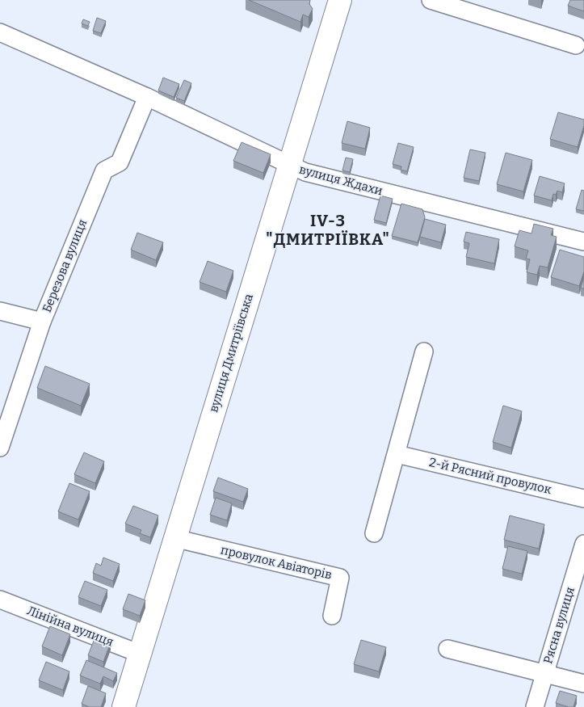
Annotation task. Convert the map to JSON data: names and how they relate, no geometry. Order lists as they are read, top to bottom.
{
  "streets": {
    "main road": ["вулиця Дмитріївська"],
    "street": [
      "вулиця Ждахи",
      "Березова вулиця",
      "2-й Рясний провулок",
      "провулок Авіаторів",
      "Рясна вулиця",
      "Лінійна вулиця"
    ]
  },
  "crossings": [
    ["вулиця Ждахи", "Березова вулиця"],
    ["вулиця Ждахи", "вулиця Дмитріївська"],
    ["вулиця Дмитріївська", "провулок Авіаторів"],
    ["вулиця Дмитріївська", "Лінійна вулиця"]
  ],
  "districts": ["IV-3 \"ДМИТРІЇВКА\""]
}
